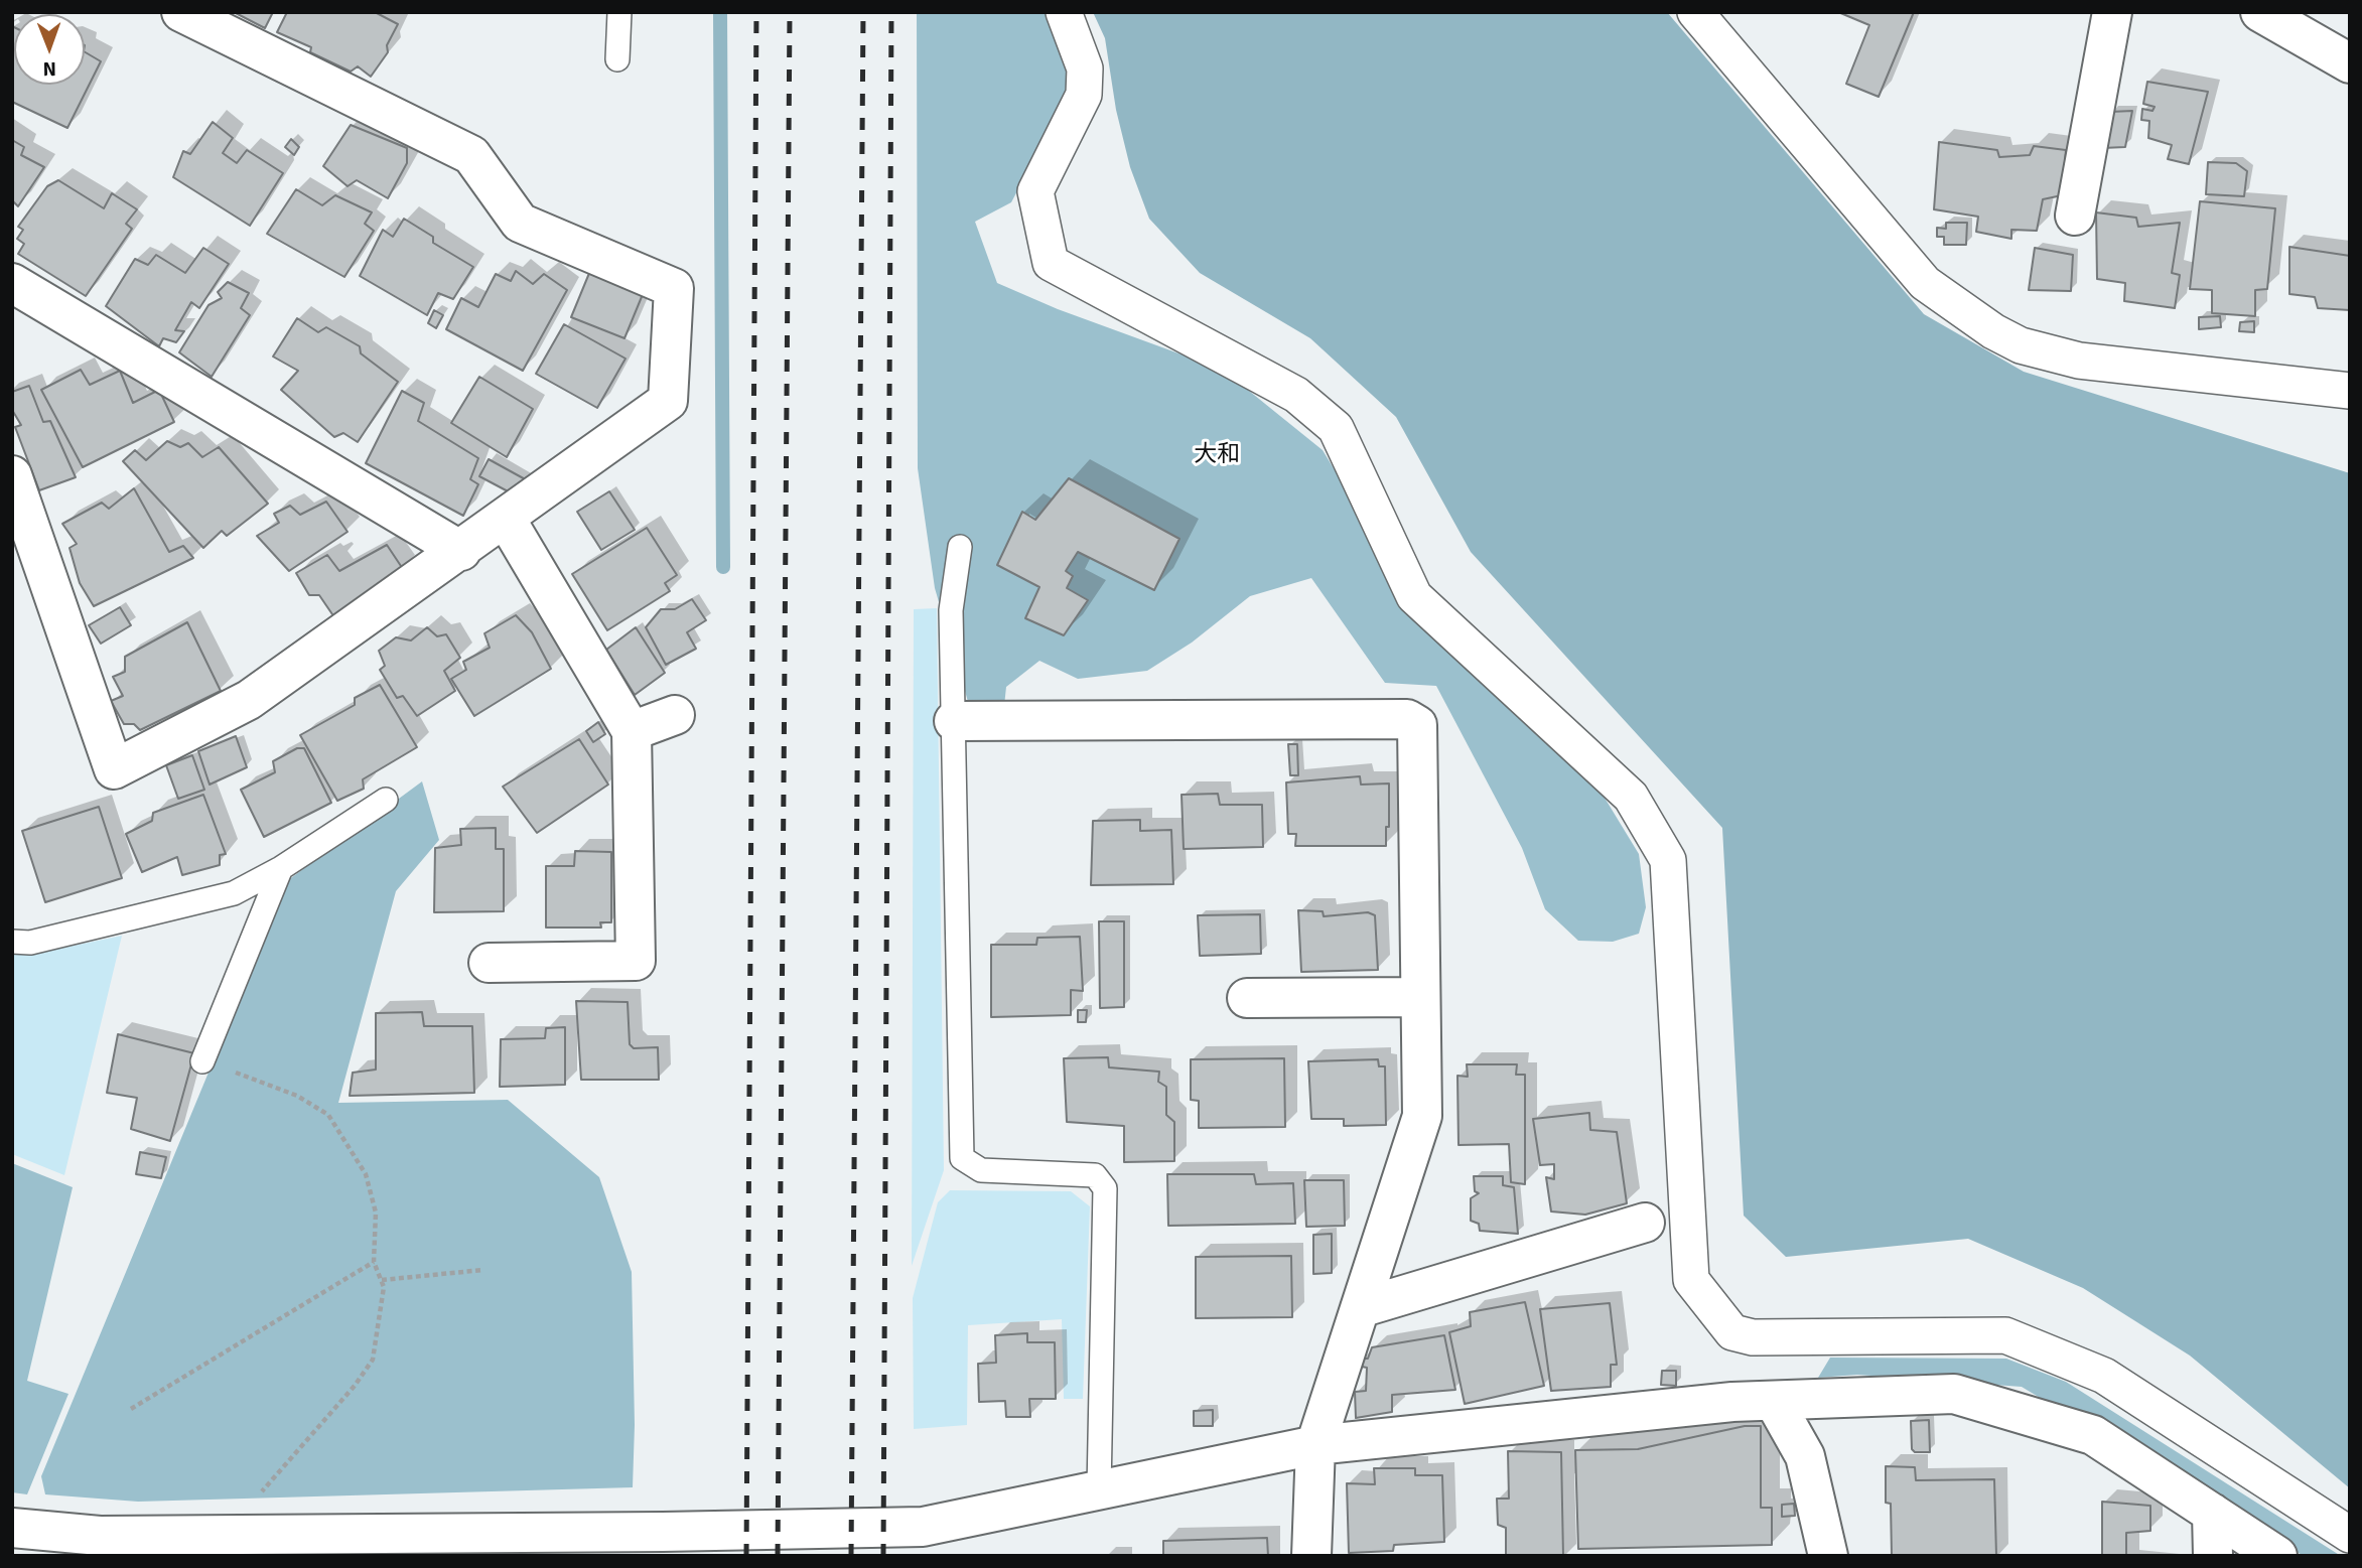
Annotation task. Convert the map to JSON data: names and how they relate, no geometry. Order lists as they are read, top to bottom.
{
  "districts": ["大和"],
  "north": "bottom"
}
